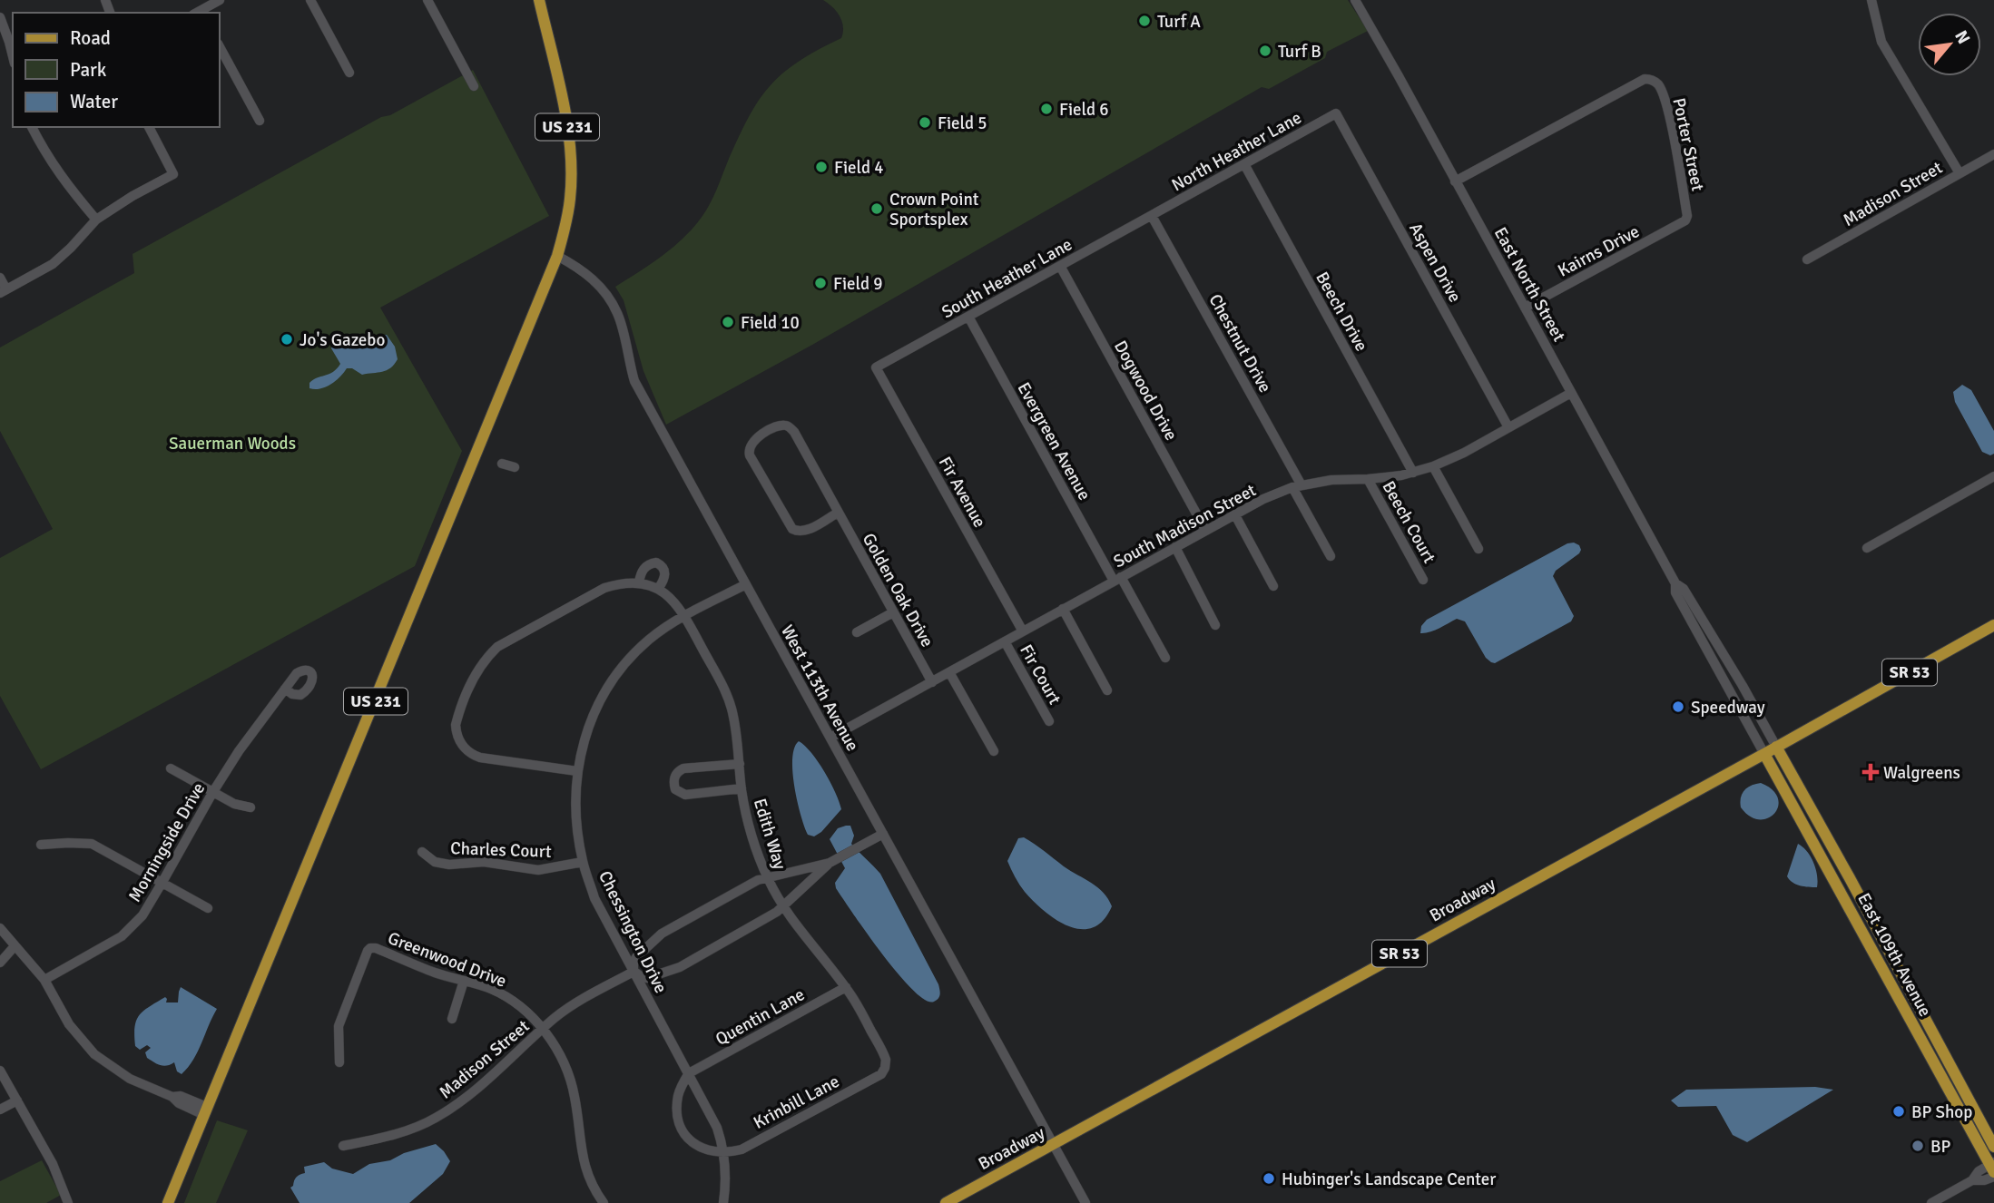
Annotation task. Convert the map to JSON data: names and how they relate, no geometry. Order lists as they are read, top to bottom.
{
  "streets": {
    "main road": [
      "US 231",
      "SR 53",
      "Broadway",
      "East 109th Avenue"
    ],
    "street": [
      "Porter Street",
      "North Heather Lane",
      "Madison Street",
      "Kairns Drive",
      "Aspen Drive",
      "South Heather Lane",
      "East North Street",
      "Beech Drive",
      "Chestnut Drive",
      "Dogwood Drive",
      "Evergreen Avenue",
      "Fir Avenue",
      "Beech Court",
      "South Madison Street",
      "Golden Oak Drive",
      "Fir Court",
      "West 113th Avenue",
      "Edith Way",
      "Morningside Drive",
      "Charles Court",
      "Chessington Drive",
      "Greenwood Drive",
      "Quentin Lane",
      "Krinbill Lane"
    ]
  },
  "crossings": [
    ["US 231", "West 113th Avenue"],
    ["Porter Street", "Kairns Drive"],
    ["Porter Street", "East North Street"],
    ["North Heather Lane", "Aspen Drive"],
    ["North Heather Lane", "South Heather Lane"],
    ["North Heather Lane", "Beech Drive"],
    ["North Heather Lane", "Chestnut Drive"],
    ["Madison Street", "West 113th Avenue"],
    ["Madison Street", "Edith Way"],
    ["Madison Street", "Chessington Drive"],
    ["Madison Street", "Greenwood Drive"],
    ["Kairns Drive", "East North Street"],
    ["Aspen Drive", "South Madison Street"],
    ["South Heather Lane", "Chestnut Drive"],
    ["South Heather Lane", "Dogwood Drive"],
    ["South Heather Lane", "Evergreen Avenue"],
    ["South Heather Lane", "Fir Avenue"],
    ["East North Street", "South Madison Street"],
    ["East North Street", "Broadway"],
    ["East North Street", "East 109th Avenue"],
    ["Beech Drive", "South Madison Street"],
    ["Chestnut Drive", "South Madison Street"],
    ["Dogwood Drive", "South Madison Street"],
    ["Evergreen Avenue", "South Madison Street"],
    ["Fir Avenue", "South Madison Street"],
    ["Beech Court", "South Madison Street"],
    ["South Madison Street", "Golden Oak Drive"],
    ["South Madison Street", "Fir Court"],
    ["South Madison Street", "West 113th Avenue"],
    ["West 113th Avenue", "Broadway"],
    ["West 113th Avenue", "Chessington Drive"],
    ["Edith Way", "Chessington Drive"],
    ["Edith Way", "Quentin Lane"],
    ["Edith Way", "Krinbill Lane"],
    ["Charles Court", "Chessington Drive"],
    ["Broadway", "East 109th Avenue"],
    ["Chessington Drive", "Quentin Lane"],
    ["Chessington Drive", "Krinbill Lane"]
  ],
  "parks": ["Sauerman Woods"],
  "places": {
    "other": [
      "Turf A",
      "Turf B",
      "Field 6",
      "Field 5",
      "Field 4",
      "Crown Point Sportsplex",
      "Field 9",
      "Field 10",
      "Jo's Gazebo",
      "Speedway",
      "BP Shop",
      "BP",
      "Hubinger's Landscape Center"
    ],
    "health": ["Walgreens"]
  },
  "legend": ["Road", "Park", "Water"],
  "north": "top right"
}
